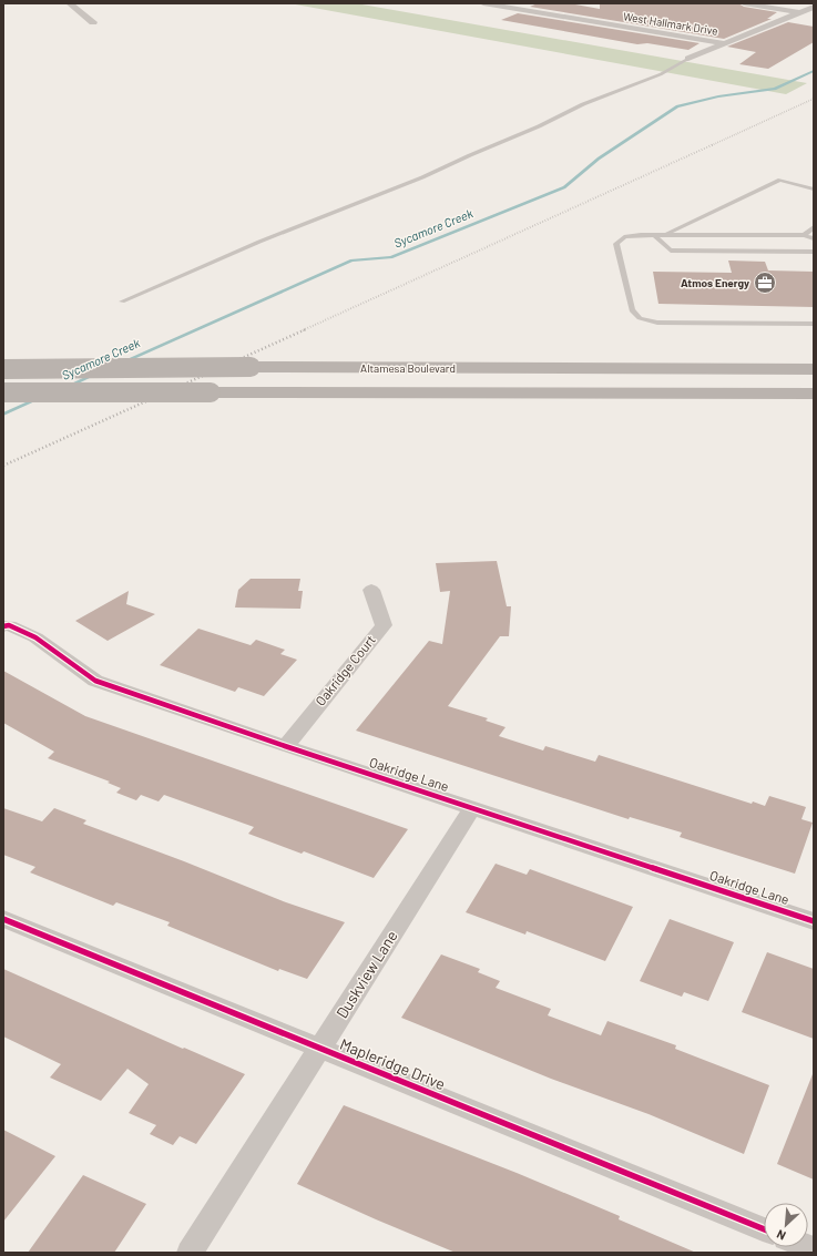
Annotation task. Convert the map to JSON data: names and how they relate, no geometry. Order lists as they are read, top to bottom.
{
  "streets": {
    "main road": ["Altamesa Boulevard"],
    "street": [
      "West Hallmark Drive",
      "Oakridge Court",
      "Oakridge Lane",
      "Duskview Lane",
      "Mapleridge Drive"
    ]
  },
  "crossings": [
    ["Oakridge Court", "Oakridge Lane"],
    ["Oakridge Lane", "Duskview Lane"],
    ["Duskview Lane", "Mapleridge Drive"]
  ],
  "water": ["Sycamore Creek"],
  "places": {
    "office": ["Atmos Energy"]
  },
  "north": "bottom left"
}
